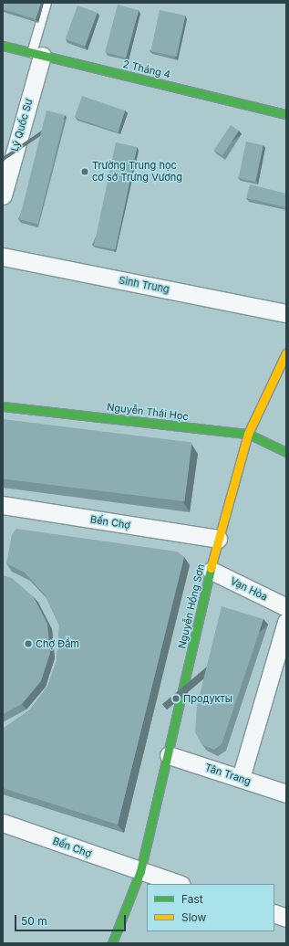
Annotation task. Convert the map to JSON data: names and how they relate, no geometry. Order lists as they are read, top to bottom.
{
  "streets": {
    "street": [
      "2 Tháng 4",
      "Lý Quốc Sư",
      "Sinh Trung",
      "Nguyễn Thái Học",
      "Bến Chợ",
      "Vạn Hòa",
      "Nguyễn Hồng Sơn",
      "Tân Trang"
    ]
  },
  "crossings": [
    ["2 Tháng 4", "Lý Quốc Sư"],
    ["Nguyễn Thái Học", "Nguyễn Hồng Sơn"],
    ["Bến Chợ", "Nguyễn Hồng Sơn"],
    ["Vạn Hòa", "Nguyễn Hồng Sơn"],
    ["Nguyễn Hồng Sơn", "Tân Trang"]
  ],
  "places": ["Trường Trung học cơ sở Trưng Vương", "Chợ Đầm", "Продукты"],
  "legend": ["Fast", "Slow"],
  "scale_bar": "50 m"
}
